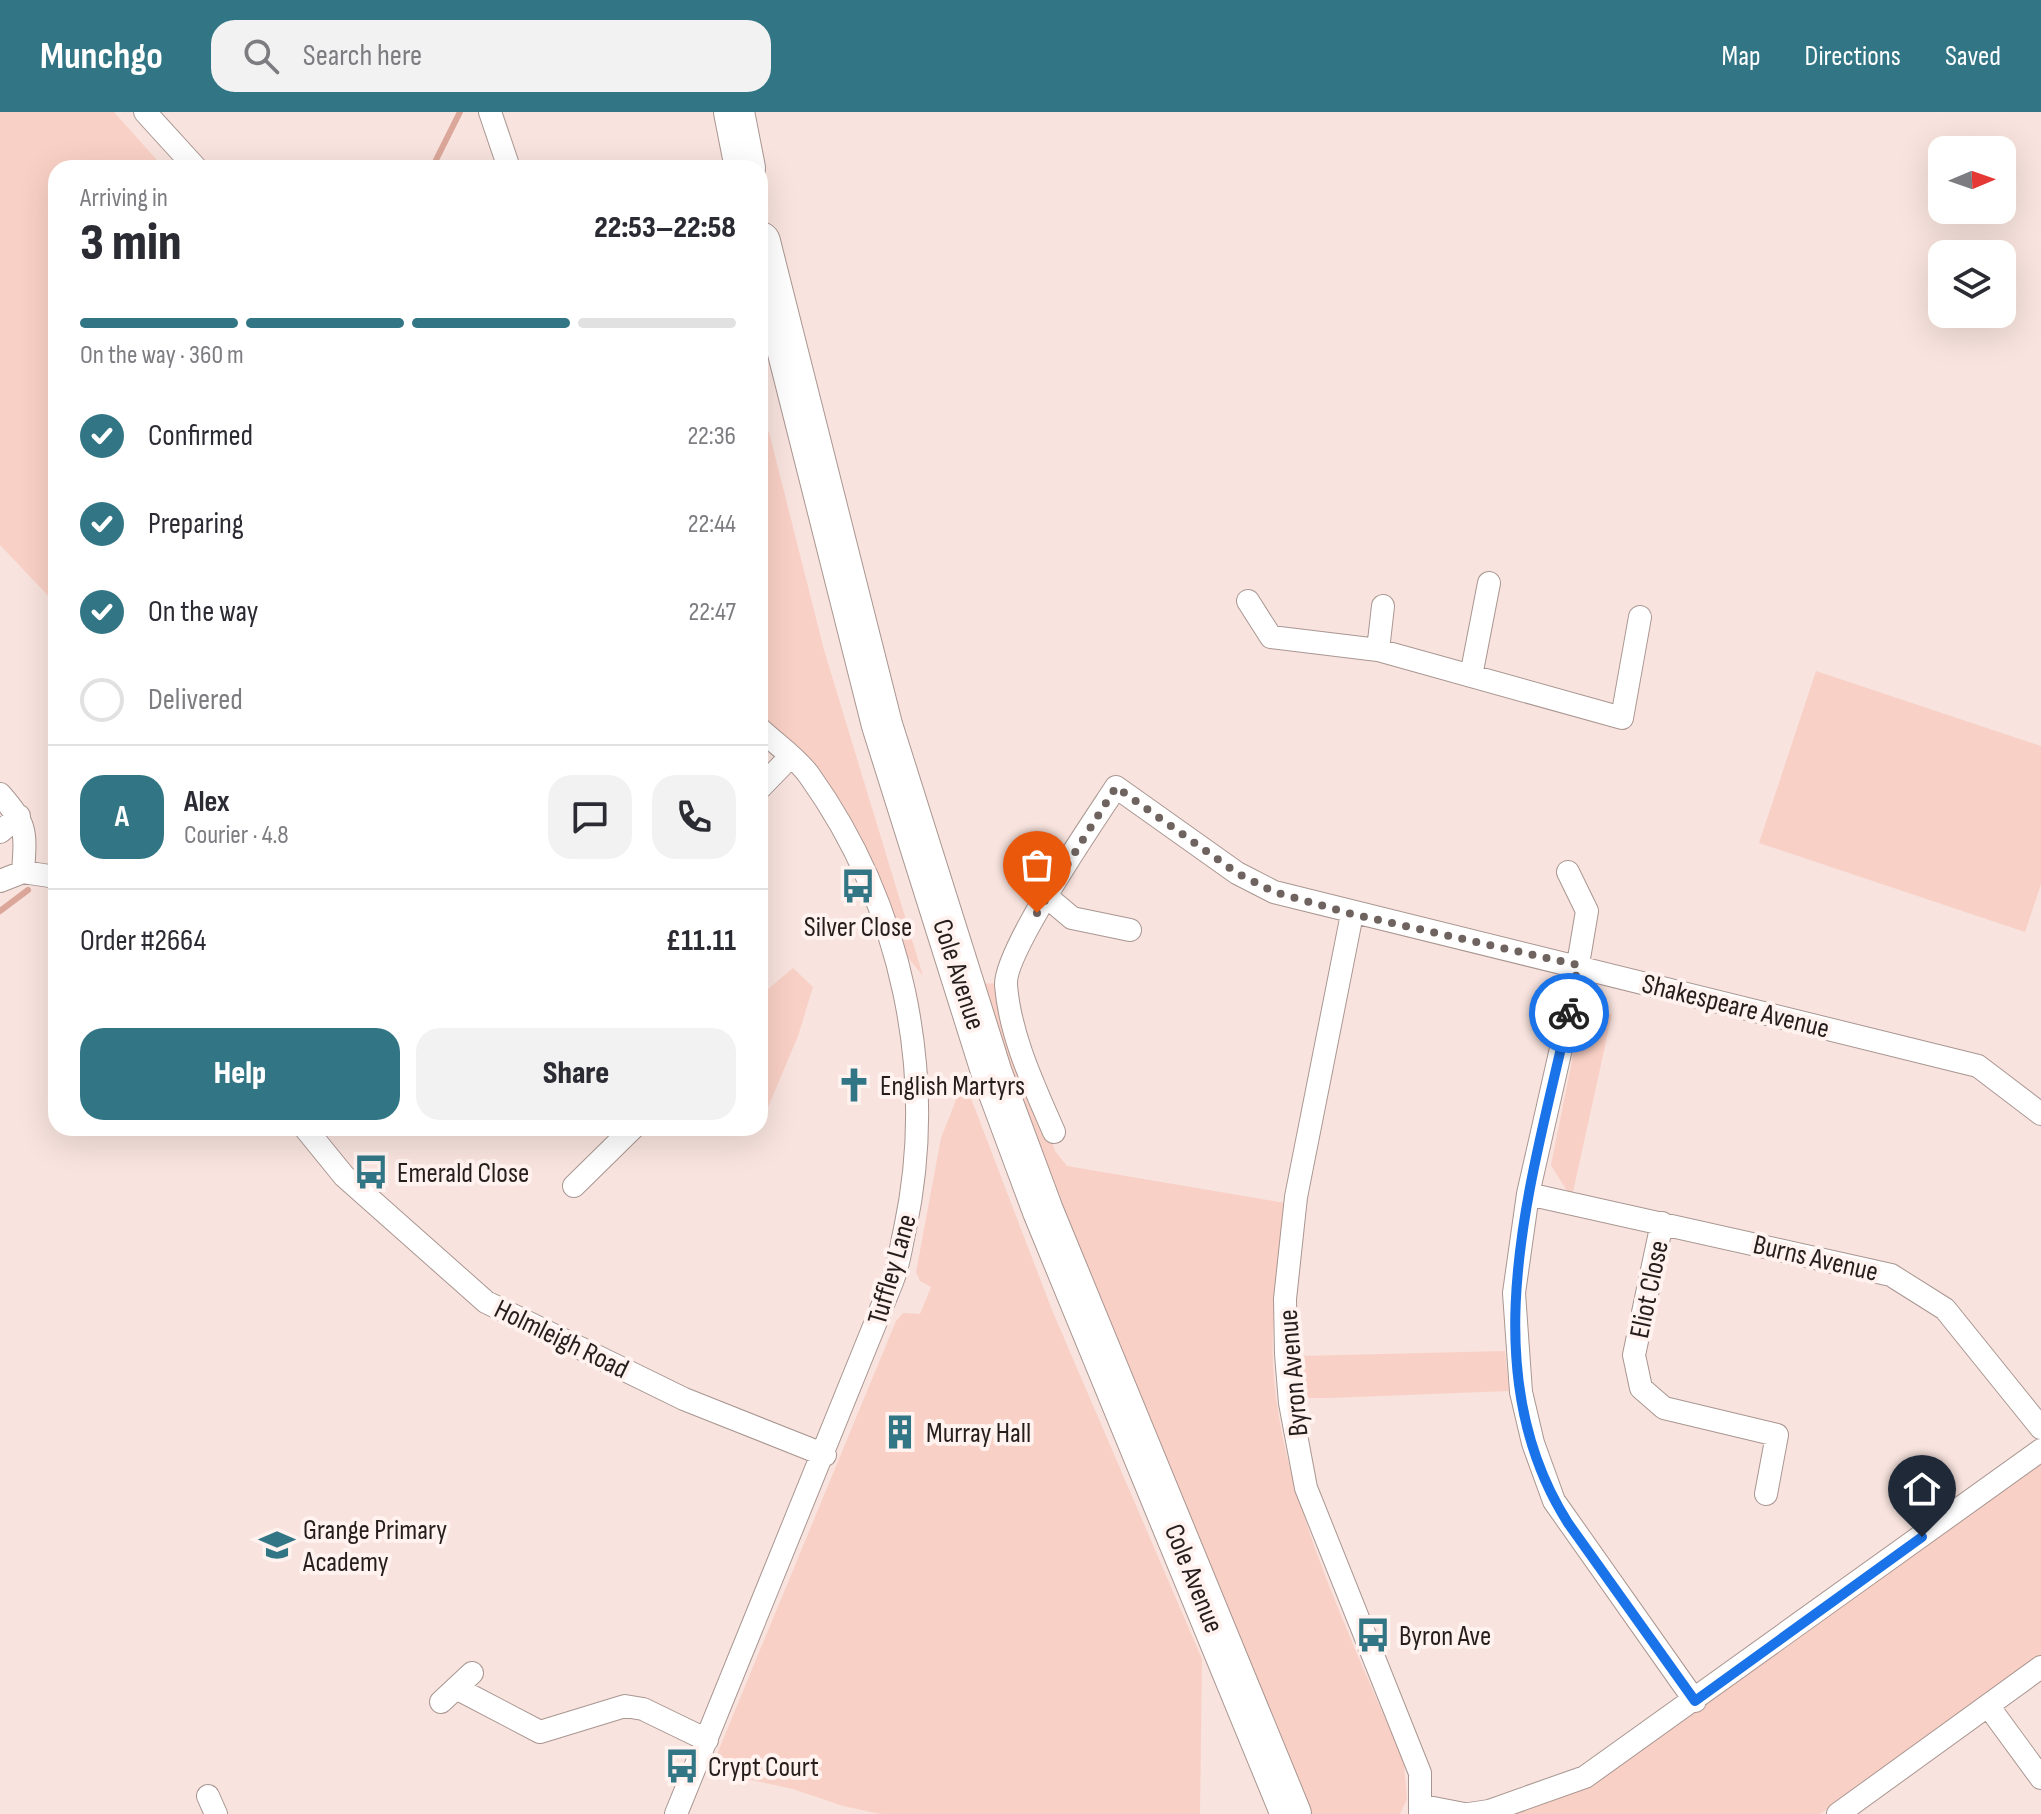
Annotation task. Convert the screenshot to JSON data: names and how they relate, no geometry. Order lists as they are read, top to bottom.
{
  "streets": {
    "highway": ["Cole Avenue"],
    "street": [
      "Shakespeare Avenue",
      "Burns Avenue",
      "Tuffley Lane",
      "Eliot Close",
      "Holmleigh Road",
      "Byron Avenue"
    ]
  },
  "crossings": [
    ["Shakespeare Avenue", "Byron Avenue"],
    ["Burns Avenue", "Eliot Close"],
    ["Tuffley Lane", "Holmleigh Road"]
  ],
  "places": {
    "bus stop": [
      "Silver Close",
      "Emerald Close",
      "Byron Ave",
      "Crypt Court"
    ],
    "church": ["English Martyrs"],
    "building": ["Murray Hall"],
    "school or university": ["Grange Primary Academy"]
  },
  "north": "right",
  "page": {
    "header": "Munchgo",
    "search": "Search here",
    "nav": ["Map", "Directions", "Saved"],
    "heading": ["3 min", "Arriving in", "22:53–22:58"],
    "panel": [
      "Alex",
      "Courier · 4.8",
      "Order #2664",
      "£11.11"
    ],
    "bar": "On the way · 360 m",
    "list": [
      ["Confirmed", "22:36"],
      ["Preparing", "22:44"],
      ["On the way", "22:47"],
      "Delivered"
    ],
    "round": "A",
    "buttons": ["Help", "Share"]
  }
}
